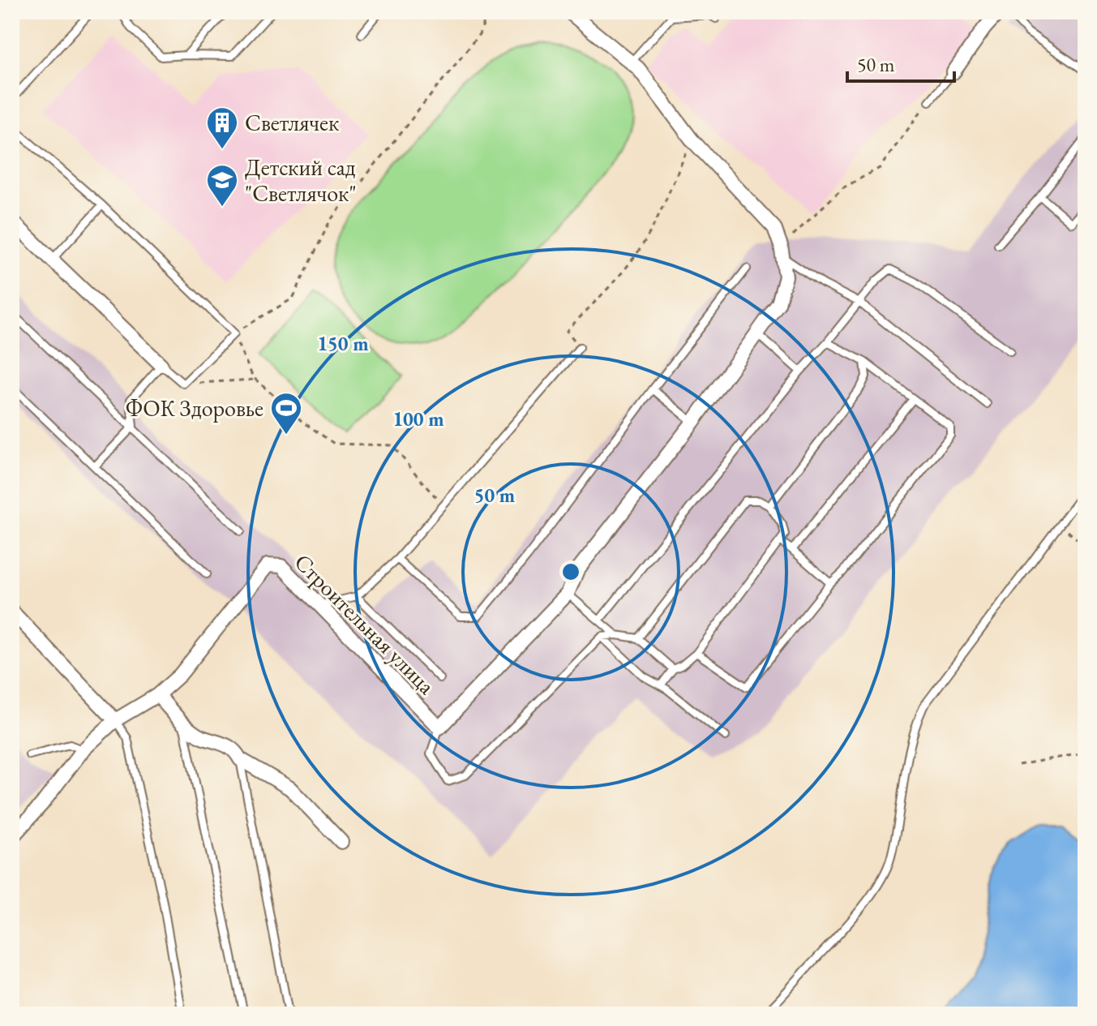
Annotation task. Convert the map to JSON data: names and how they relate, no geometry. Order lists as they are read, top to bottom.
{
  "streets": {
    "street": ["Строительная улица"]
  },
  "places": {
    "building": ["Светлячек"],
    "school or university": ["Детский сад \"Светлячок\""],
    "sports": ["ФОК Здоровье"]
  },
  "scale_bar": "50 m",
  "rings": ["150 m", "100 m", "50 m"]
}
